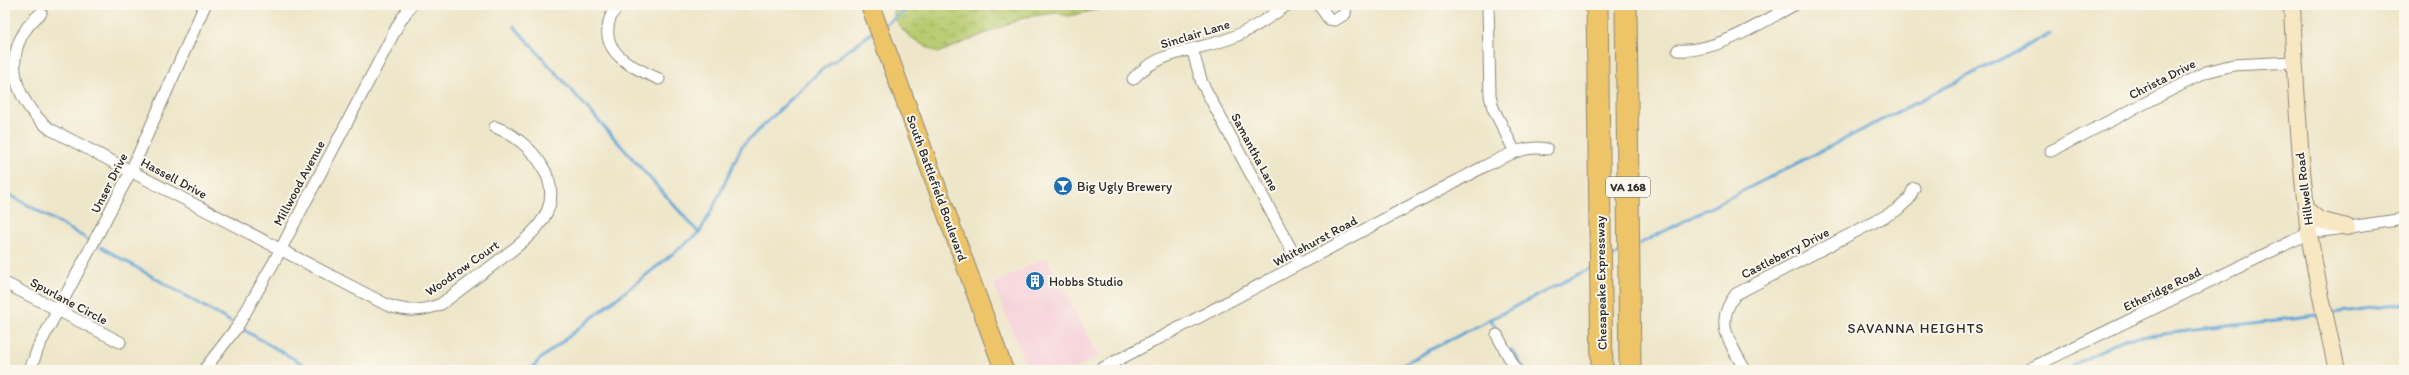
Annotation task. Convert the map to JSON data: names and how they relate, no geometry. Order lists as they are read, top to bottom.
{
  "streets": {
    "highway": ["VA 168", "Chesapeake Expressway"],
    "main road": ["South Battlefield Boulevard"],
    "street": [
      "Sinclair Lane",
      "Christa Drive",
      "Samantha Lane",
      "Hassell Drive",
      "Unser Drive",
      "Millwood Avenue",
      "Hillwell Road",
      "Whitehurst Road",
      "Castleberry Drive",
      "Woodrow Court",
      "Etheridge Road",
      "Spurlane Circle"
    ]
  },
  "crossings": [
    ["Sinclair Lane", "Samantha Lane"],
    ["Christa Drive", "Hillwell Road"],
    ["Samantha Lane", "Whitehurst Road"],
    ["Hassell Drive", "Unser Drive"],
    ["Hassell Drive", "Millwood Avenue"],
    ["Hassell Drive", "Woodrow Court"],
    ["Unser Drive", "Spurlane Circle"],
    ["Millwood Avenue", "Woodrow Court"],
    ["Hillwell Road", "Etheridge Road"]
  ],
  "districts": ["SAVANNA HEIGHTS"],
  "places": {
    "bar": ["Big Ugly Brewery"],
    "building": ["Hobbs Studio"]
  }
}
